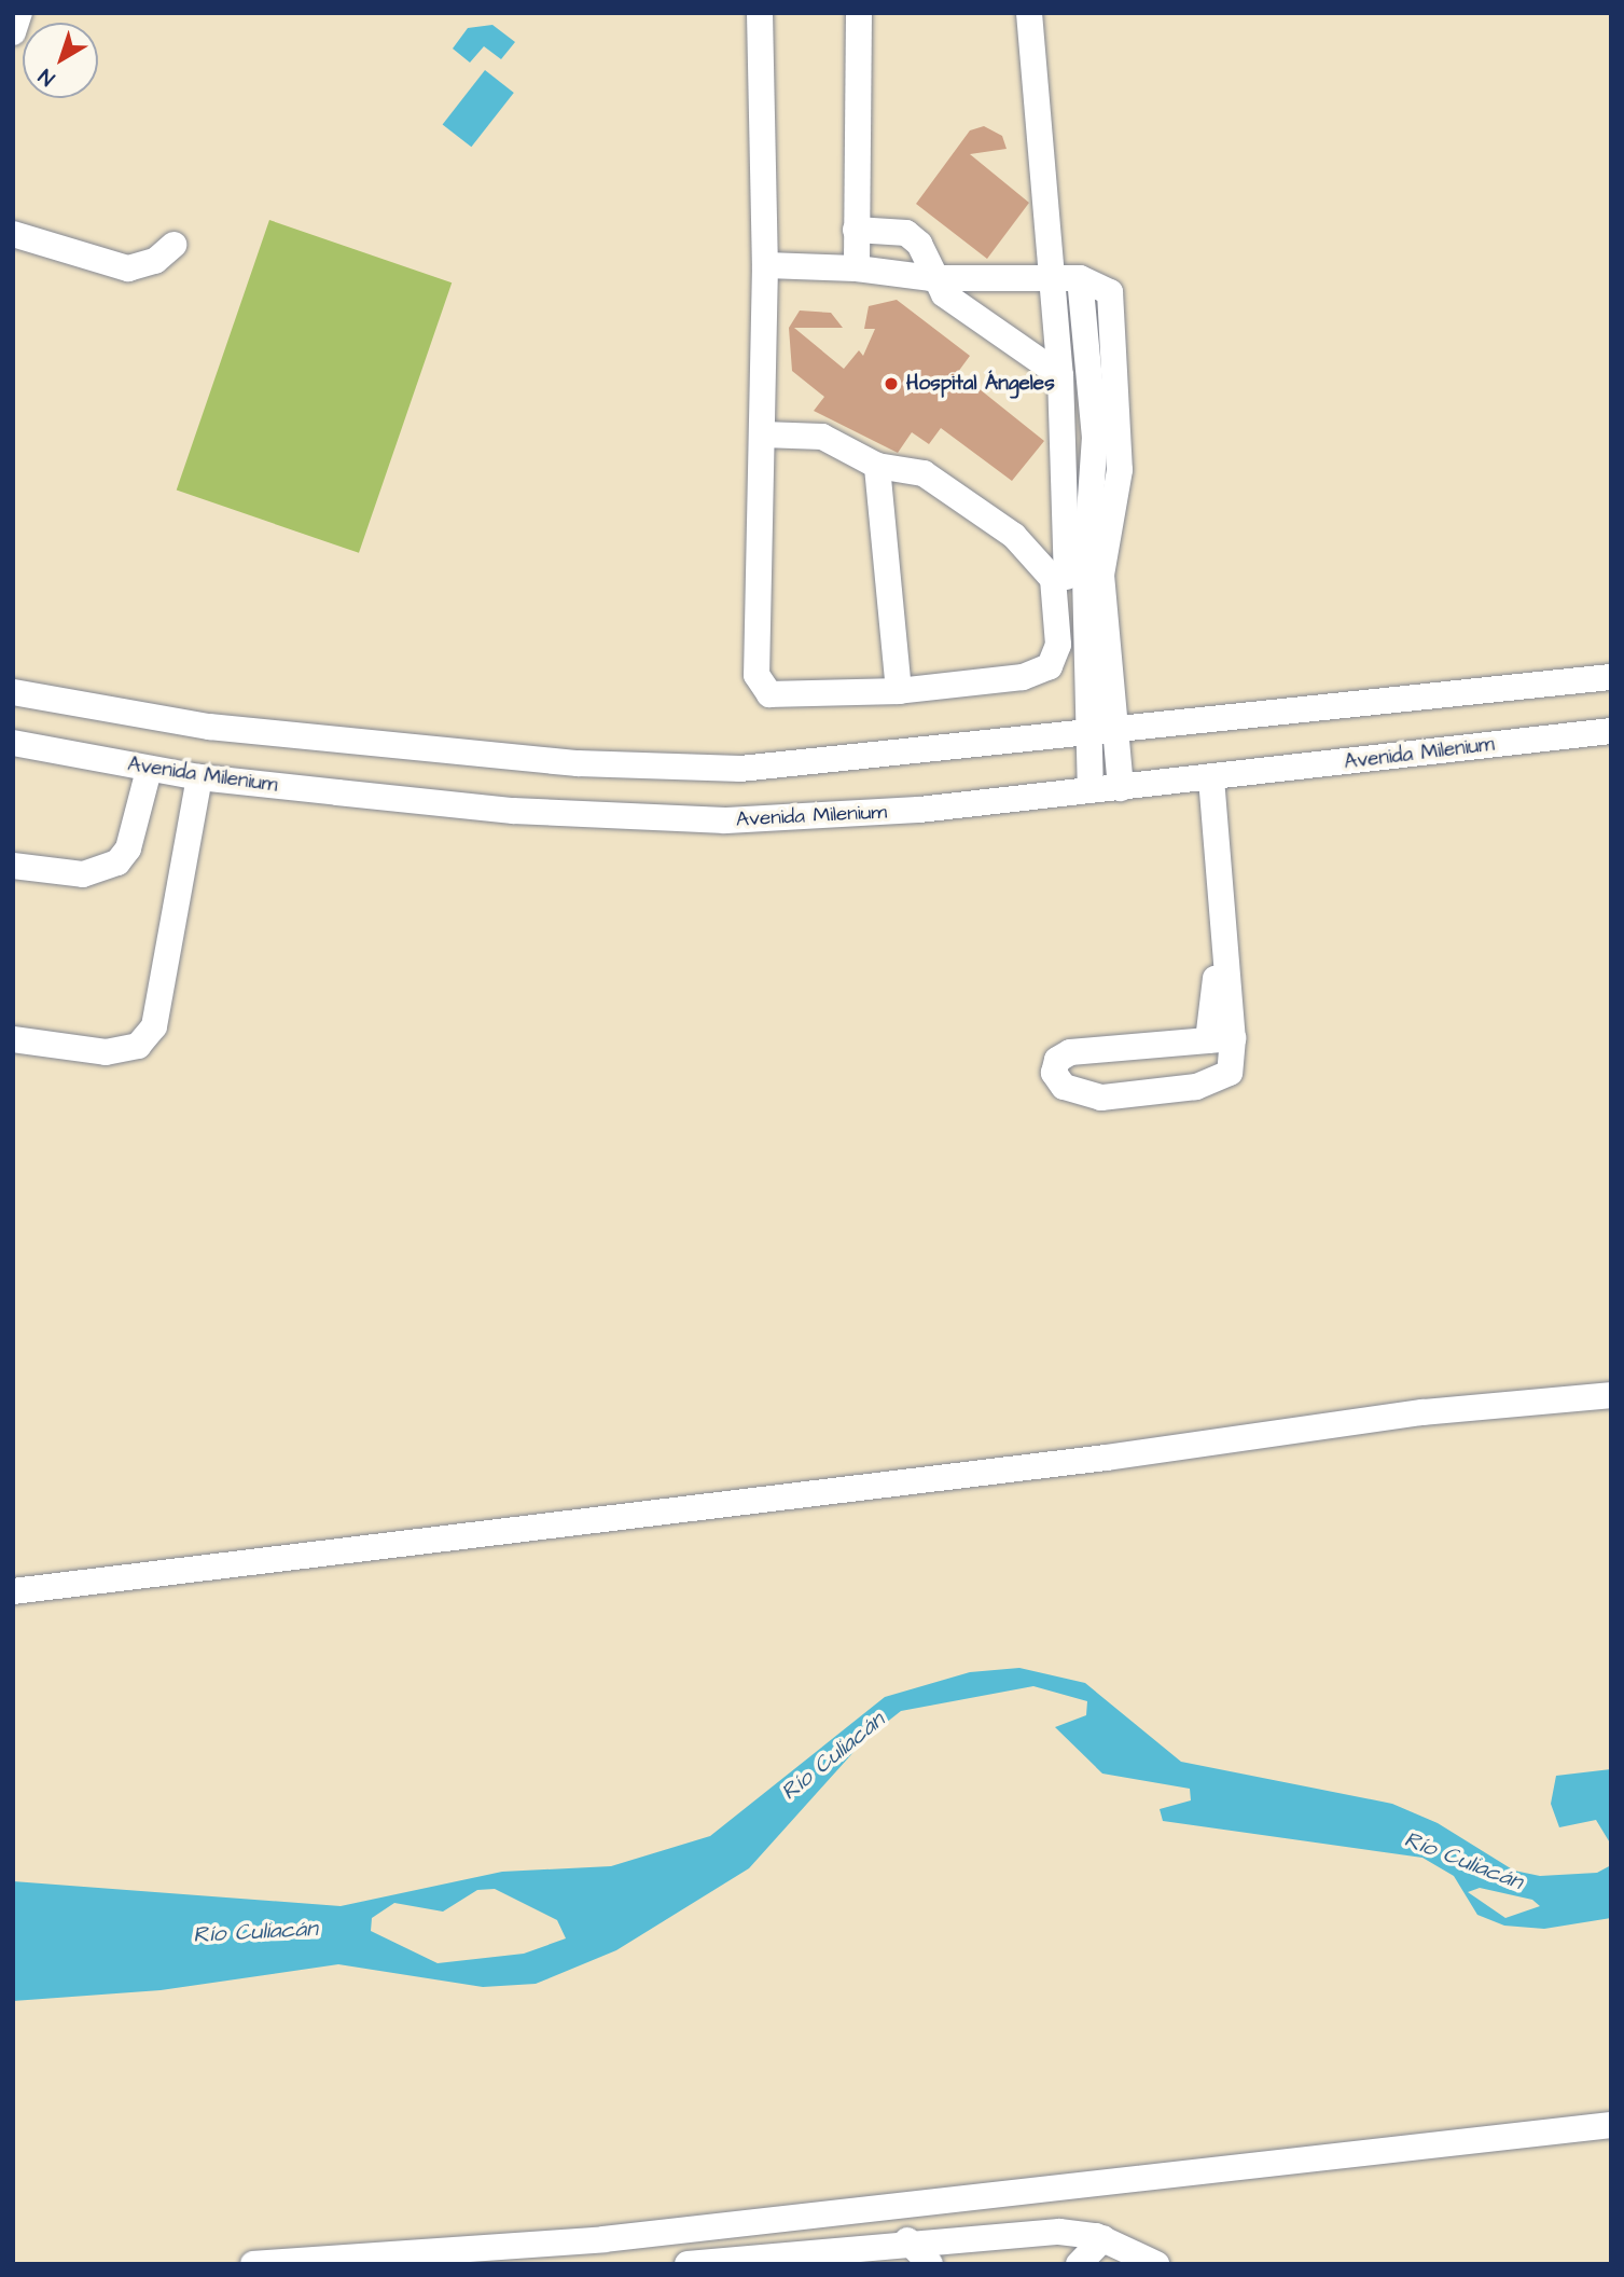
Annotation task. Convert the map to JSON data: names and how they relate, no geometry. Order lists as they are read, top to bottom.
{
  "streets": {
    "street": ["Avenida Milenium"]
  },
  "water": ["Río Culiacán"],
  "places": ["Hospital Ángeles"],
  "north": "bottom left"
}
